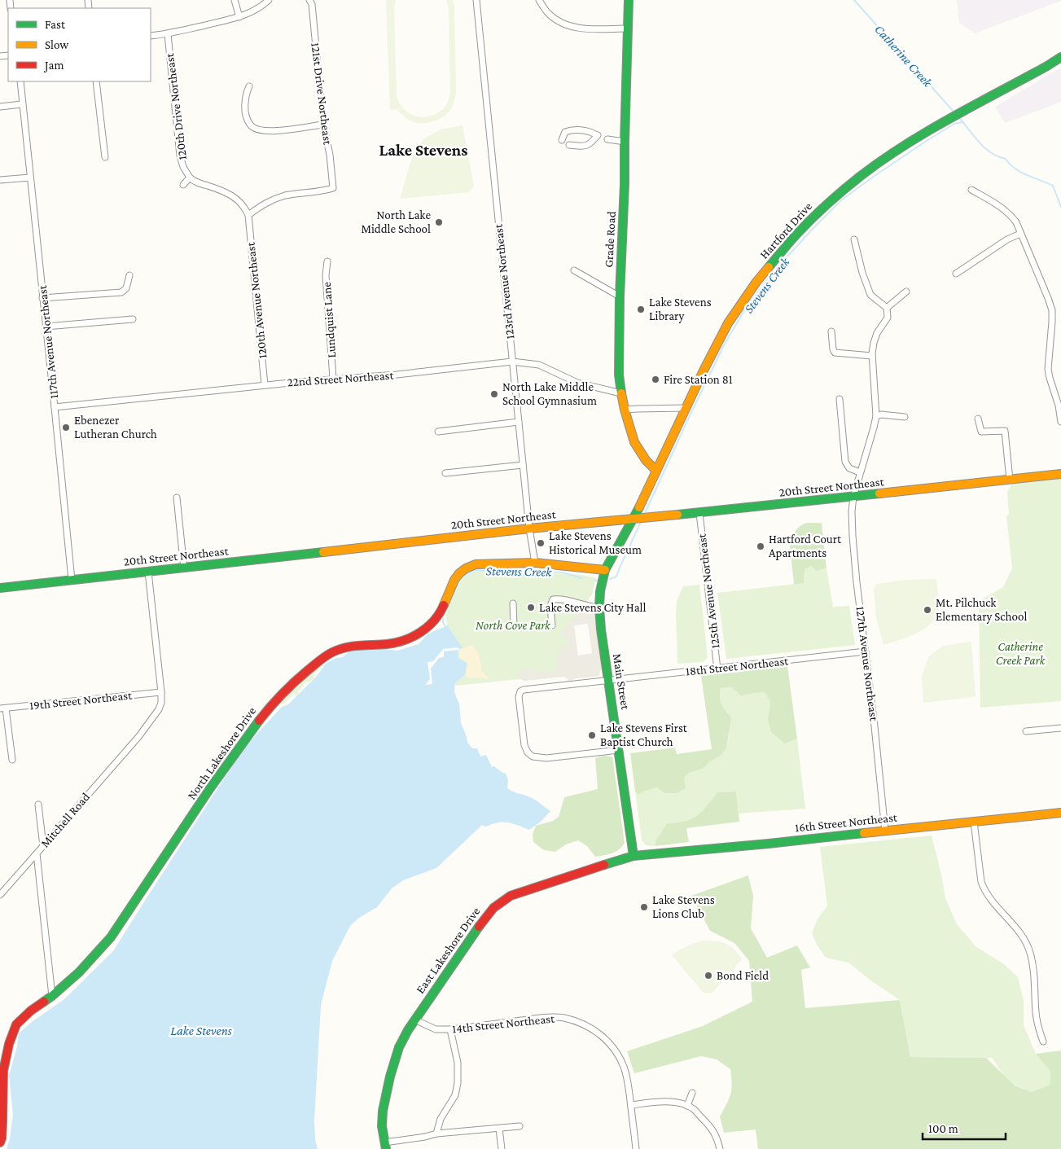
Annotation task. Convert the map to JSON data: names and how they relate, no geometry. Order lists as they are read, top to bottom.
{
  "streets": {
    "main road": [
      "Hartford Drive",
      "Grade Road",
      "20th Street Northeast",
      "Main Street",
      "North Lakeshore Drive",
      "16th Street Northeast",
      "East Lakeshore Drive"
    ],
    "street": [
      "121st Drive Northeast",
      "120th Drive Northeast",
      "123rd Avenue Northeast",
      "120th Avenue Northeast",
      "Lundquist Lane",
      "117th Avenue Northeast",
      "22nd Street Northeast",
      "125th Avenue Northeast",
      "127th Avenue Northeast",
      "18th Street Northeast",
      "19th Street Northeast",
      "Mitchell Road",
      "14th Street Northeast"
    ]
  },
  "crossings": [
    ["121st Drive Northeast", "120th Avenue Northeast"],
    ["Hartford Drive", "Grade Road"],
    ["Hartford Drive", "20th Street Northeast"],
    ["Hartford Drive", "Main Street"],
    ["Grade Road", "22nd Street Northeast"],
    ["123rd Avenue Northeast", "22nd Street Northeast"],
    ["123rd Avenue Northeast", "20th Street Northeast"],
    ["123rd Avenue Northeast", "North Lakeshore Drive"],
    ["120th Avenue Northeast", "22nd Street Northeast"],
    ["Lundquist Lane", "22nd Street Northeast"],
    ["117th Avenue Northeast", "22nd Street Northeast"],
    ["117th Avenue Northeast", "20th Street Northeast"],
    ["20th Street Northeast", "125th Avenue Northeast"],
    ["20th Street Northeast", "127th Avenue Northeast"],
    ["20th Street Northeast", "Main Street"],
    ["20th Street Northeast", "Mitchell Road"],
    ["125th Avenue Northeast", "18th Street Northeast"],
    ["127th Avenue Northeast", "18th Street Northeast"],
    ["127th Avenue Northeast", "16th Street Northeast"],
    ["18th Street Northeast", "Main Street"],
    ["Main Street", "North Lakeshore Drive"],
    ["Main Street", "16th Street Northeast"],
    ["Main Street", "East Lakeshore Drive"],
    ["19th Street Northeast", "Mitchell Road"],
    ["North Lakeshore Drive", "Mitchell Road"],
    ["16th Street Northeast", "East Lakeshore Drive"],
    ["East Lakeshore Drive", "14th Street Northeast"]
  ],
  "districts": ["Lake Stevens"],
  "water": ["Catherine Creek", "Stevens Creek", "Lake Stevens"],
  "parks": ["North Cove Park", "Catherine Creek Park"],
  "places": [
    "North Lake Middle School",
    "Lake Stevens Library",
    "Fire Station 81",
    "North Lake Middle School Gymnasium",
    "Ebenezer Lutheran Church",
    "Lake Stevens Historical Museum",
    "Hartford Court Apartments",
    "Lake Stevens City Hall",
    "Mt. Pilchuck Elementary School",
    "Lake Stevens First Baptist Church",
    "Lake Stevens Lions Club",
    "Bond Field"
  ],
  "legend": ["Fast", "Slow", "Jam"],
  "scale_bar": "100 m"
}
